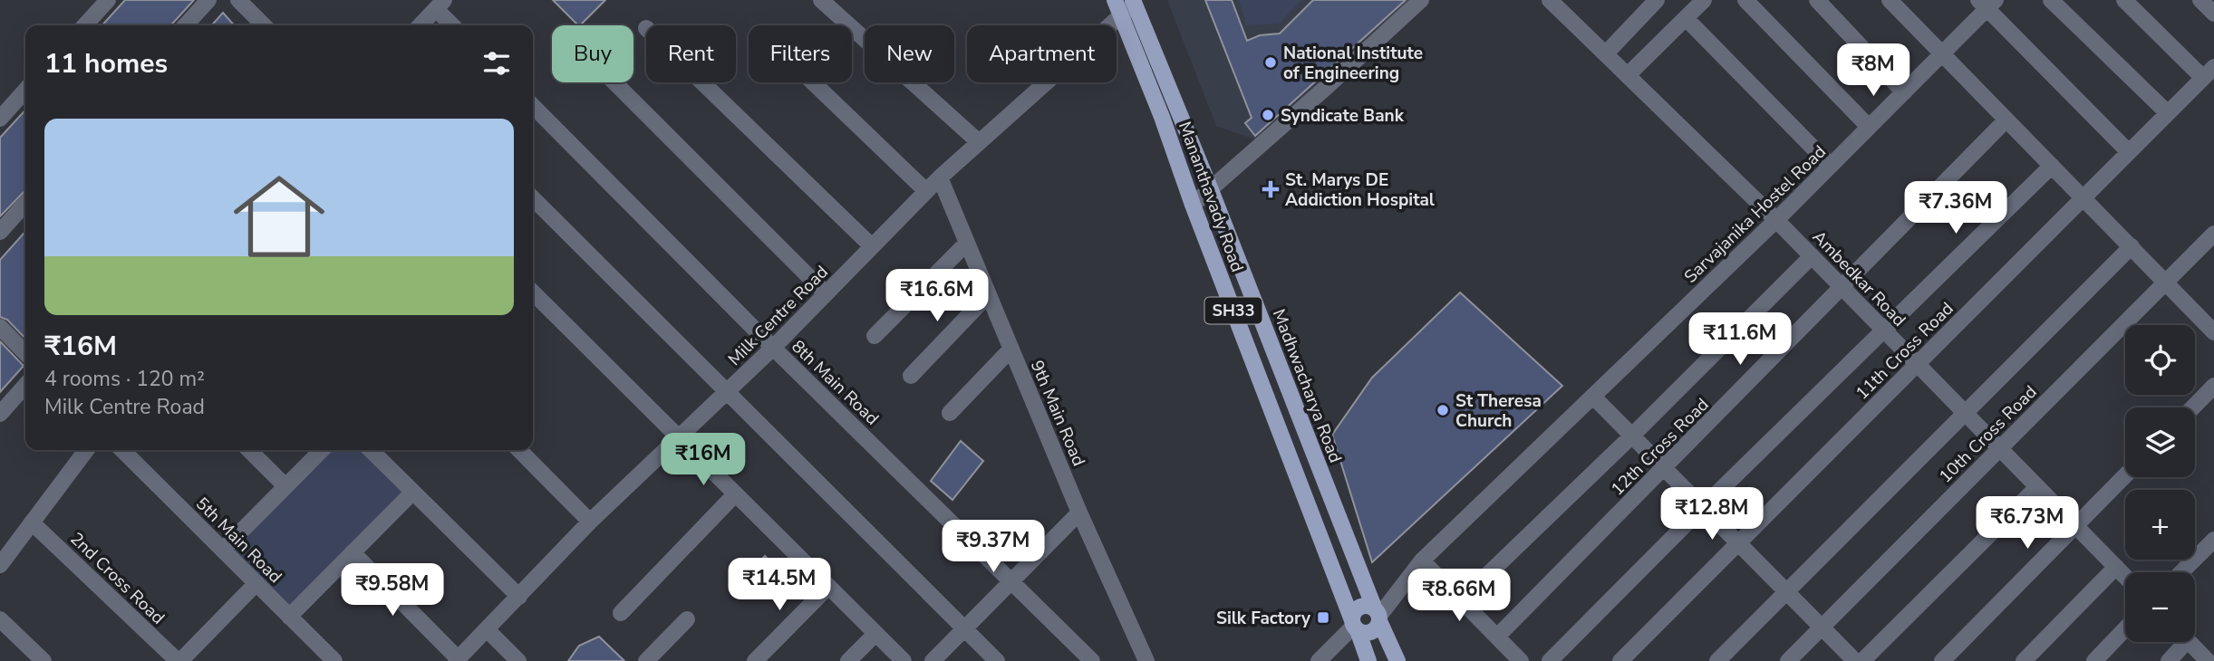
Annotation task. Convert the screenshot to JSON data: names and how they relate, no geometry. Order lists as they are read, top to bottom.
{
  "streets": {
    "main road": ["Mananthavady Road", "SH33", "Madhwacharya Road"],
    "street": [
      "Sarvajanika Hostel Road",
      "Ambedkar Road",
      "Milk Centre Road",
      "11th Cross Road",
      "8th Main Road",
      "9th Main Road",
      "10th Cross Road",
      "12th Cross Road",
      "5th Main Road",
      "2nd Cross Road"
    ]
  },
  "crossings": [
    ["Mananthavady Road", "Sarvajanika Hostel Road"],
    ["Mananthavady Road", "Milk Centre Road"],
    ["Mananthavady Road", "Madhwacharya Road"],
    ["Sarvajanika Hostel Road", "Ambedkar Road"],
    ["Sarvajanika Hostel Road", "Madhwacharya Road"],
    ["Ambedkar Road", "11th Cross Road"],
    ["Ambedkar Road", "10th Cross Road"],
    ["Ambedkar Road", "12th Cross Road"],
    ["Milk Centre Road", "8th Main Road"],
    ["Milk Centre Road", "Madhwacharya Road"],
    ["Milk Centre Road", "9th Main Road"]
  ],
  "places": {
    "other": ["National Institute of Engineering", "Syndicate Bank", "St Theresa Church"],
    "health": ["St. Marys DE Addiction Hospital"],
    "transit": ["Silk Factory"]
  },
  "page": {
    "chip": [
      "Buy",
      "Rent",
      "Filters",
      "New",
      "Apartment"
    ],
    "heading": "11 homes",
    "price": [
      "₹8M",
      "₹7.36M",
      "₹16.6M",
      "₹11.6M",
      "₹16M",
      "₹12.8M",
      "₹6.73M",
      "₹9.37M",
      "₹14.5M",
      "₹9.58M",
      "₹8.66M"
    ],
    "list": [
      {
        "name": "₹16M",
        "note": "4 rooms · 120 m² · Milk Centre Road"
      }
    ],
    "map_buttons": ["+", "−"]
  }
}
